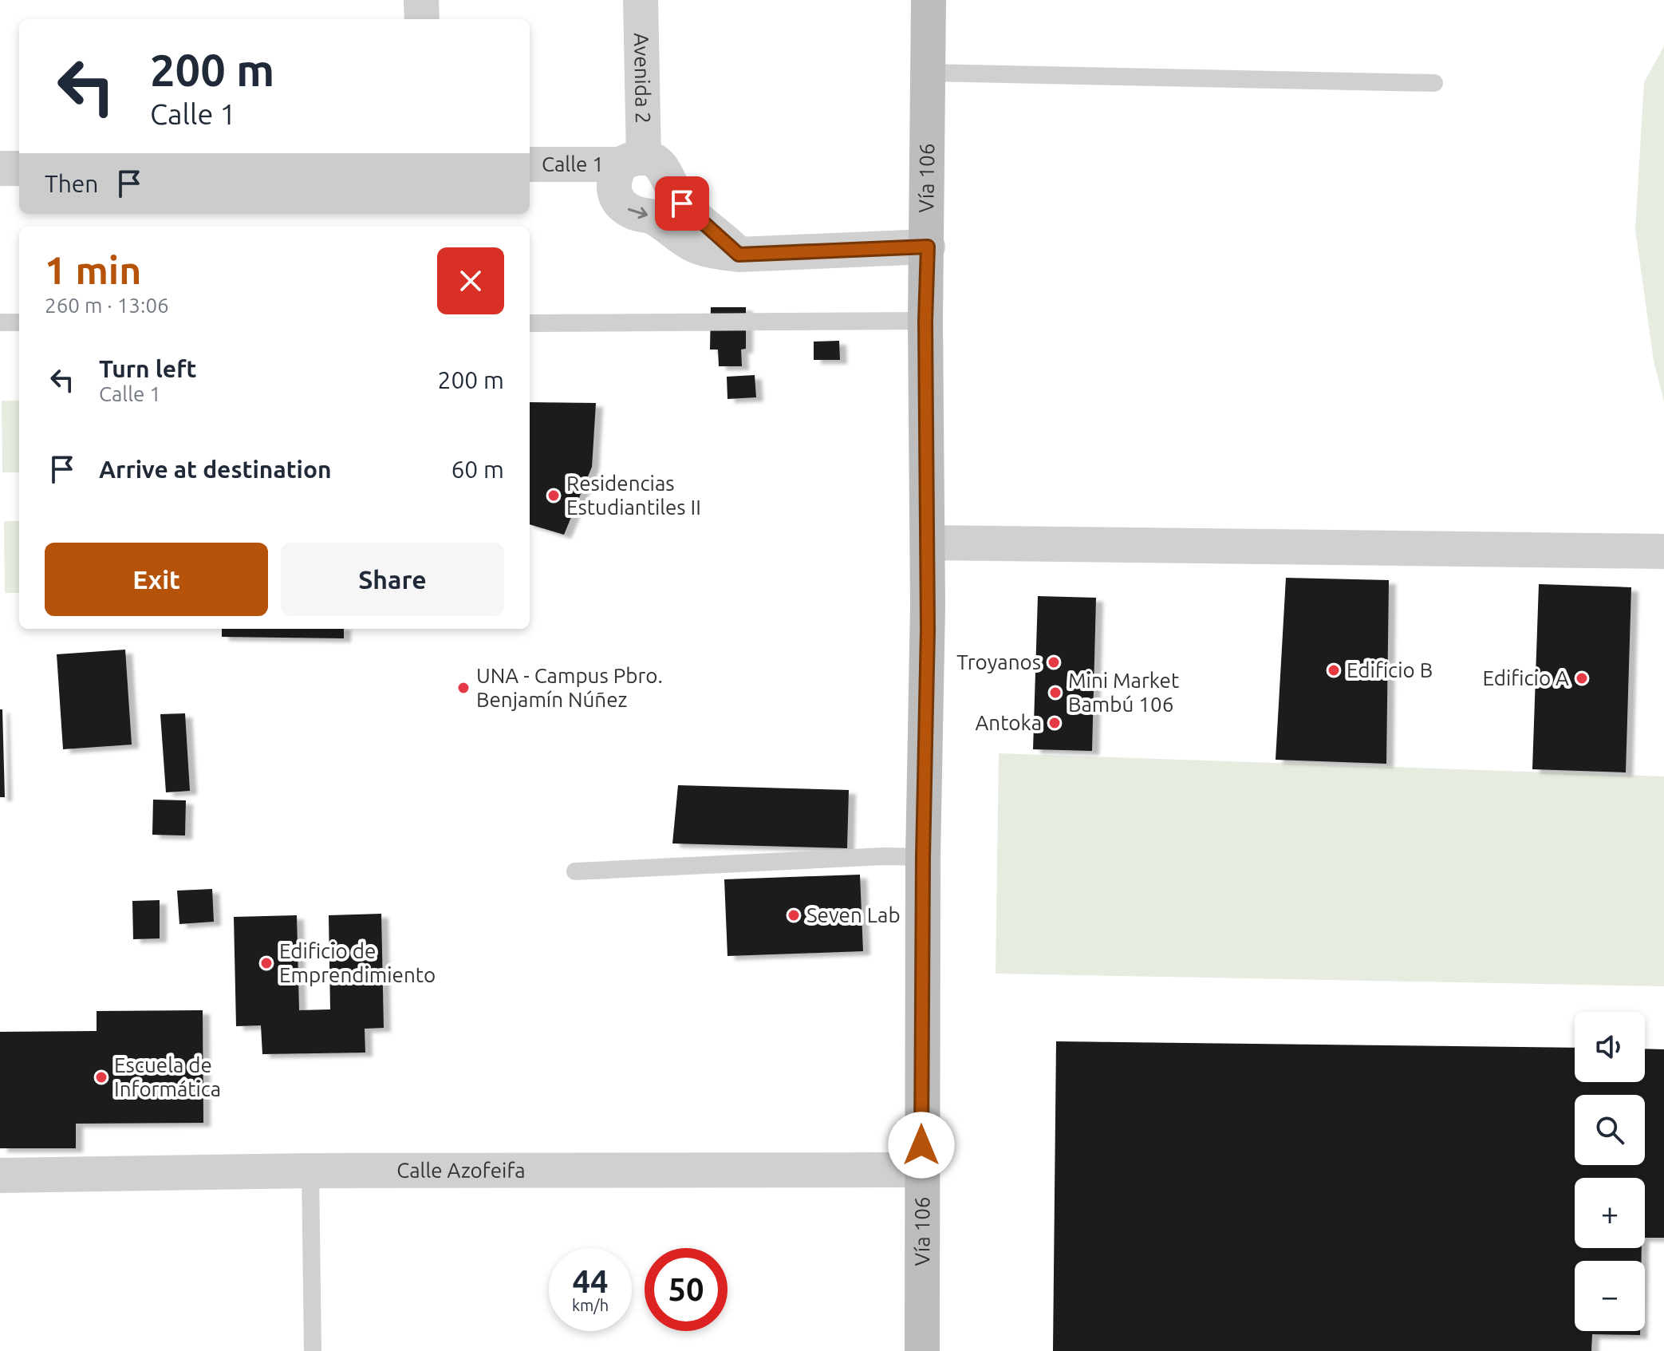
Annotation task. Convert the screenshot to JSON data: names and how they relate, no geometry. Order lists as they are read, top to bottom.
{
  "streets": {
    "main road": ["Vía 106"],
    "street": ["Avenida 2", "Calle 1", "Calle Azofeifa"]
  },
  "crossings": [
    ["Avenida 2", "Calle 1"],
    ["Calle 1", "Vía 106"],
    ["Vía 106", "Calle Azofeifa"]
  ],
  "places": [
    "Residencias Estudiantiles II",
    "Troyanos",
    "Edificio B",
    "Edificio A",
    "UNA - Campus Pbro. Benjamín Núñez",
    "Mini Market Bambú 106",
    "Antoka",
    "Seven Lab",
    "Edificio de Emprendimiento",
    "Escuela de Informática"
  ],
  "page": {
    "turn": ["200 m", "Calle 1"],
    "then": "Then",
    "heading": ["1 min", "260 m · 13:06"],
    "list": [
      {
        "name": "Turn left",
        "note": "Calle 1",
        "value": "200 m"
      },
      {
        "name": "Arrive at destination",
        "value": "60 m"
      }
    ],
    "buttons": ["Exit", "Share"],
    "map_buttons": ["+", "−"],
    "speed": "44 km/h",
    "limit": "50"
  }
}
